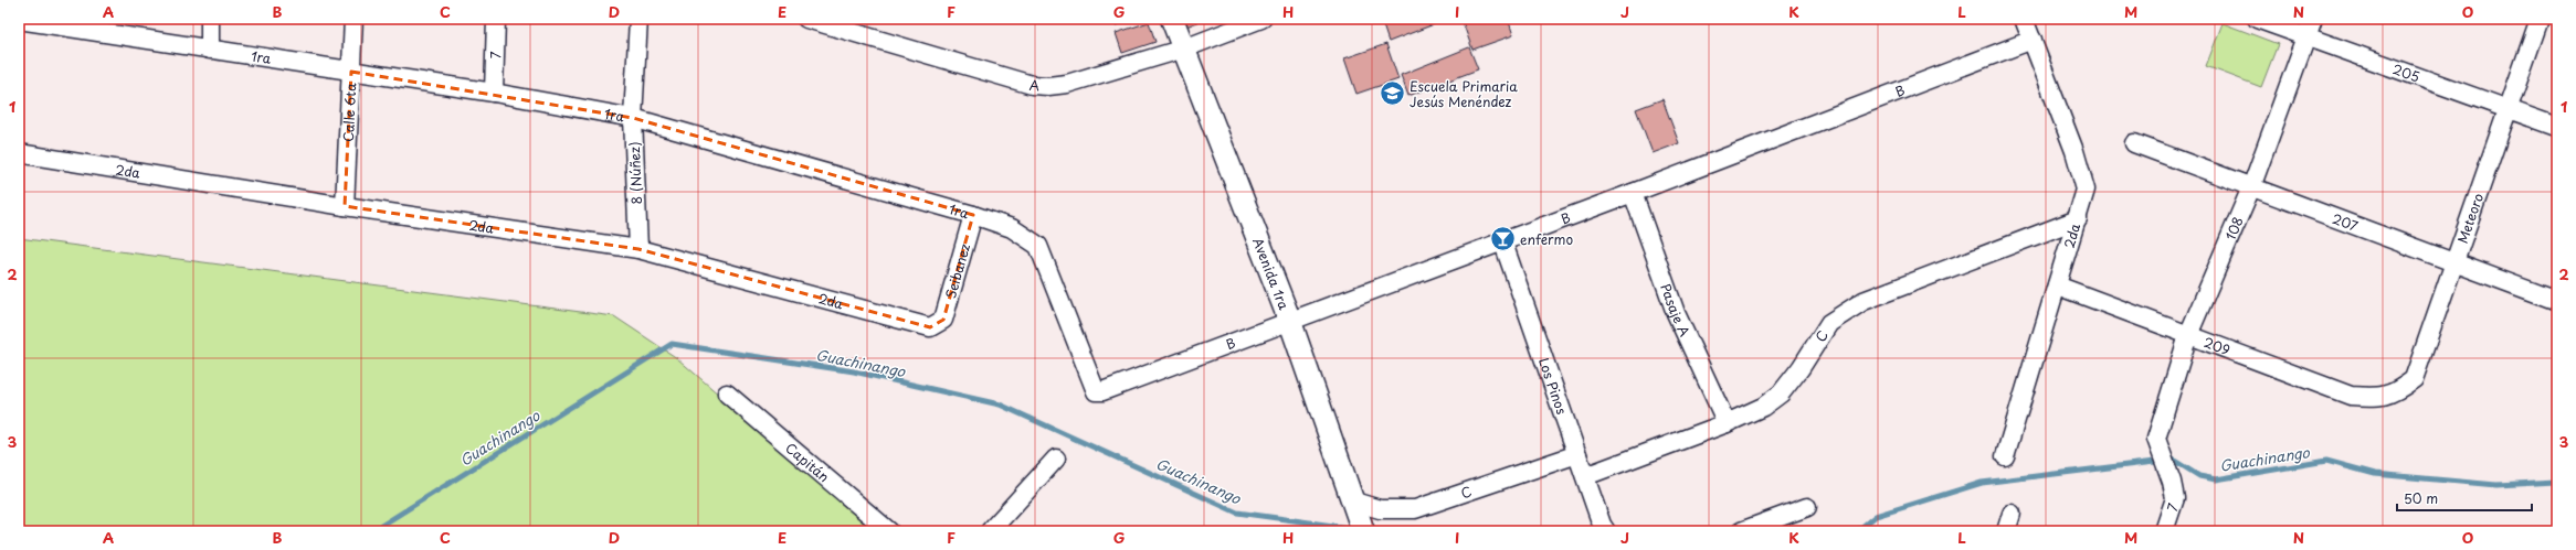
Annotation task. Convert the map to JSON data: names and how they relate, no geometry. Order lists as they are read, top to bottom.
{
  "streets": {
    "street": [
      "7",
      "1ra",
      "205",
      "A",
      "B",
      "Calle 6ta",
      "2da",
      "8 (Núñez)",
      "Meteoro",
      "207",
      "108",
      "Seibanez",
      "Avenida 1ra",
      "Pasaje A",
      "C",
      "209",
      "Los Pinos",
      "Capitán"
    ]
  },
  "crossings": [
    ["7", "1ra"],
    ["7", "108"],
    ["1ra", "B"],
    ["1ra", "Calle 6ta"],
    ["1ra", "8 (Núñez)"],
    ["1ra", "Seibanez"],
    ["205", "Meteoro"],
    ["205", "108"],
    ["A", "Avenida 1ra"],
    ["B", "2da"],
    ["B", "Avenida 1ra"],
    ["B", "Pasaje A"],
    ["B", "Los Pinos"],
    ["Calle 6ta", "2da"],
    ["2da", "8 (Núñez)"],
    ["2da", "Seibanez"],
    ["2da", "C"],
    ["2da", "209"],
    ["Meteoro", "207"],
    ["Meteoro", "209"],
    ["207", "108"],
    ["108", "209"],
    ["Avenida 1ra", "C"],
    ["Pasaje A", "C"],
    ["C", "Los Pinos"]
  ],
  "water": ["Guachinango"],
  "places": {
    "school or university": ["Escuela Primaria Jesús Menéndez"],
    "bar": ["enfermo"]
  },
  "scale_bar": "50 m",
  "grid": {
    "columns": [
      "A",
      "B",
      "C",
      "D",
      "E",
      "F",
      "G",
      "H",
      "I",
      "J",
      "K",
      "L",
      "M",
      "N",
      "O"
    ],
    "rows": ["1", "2", "3"]
  }
}
